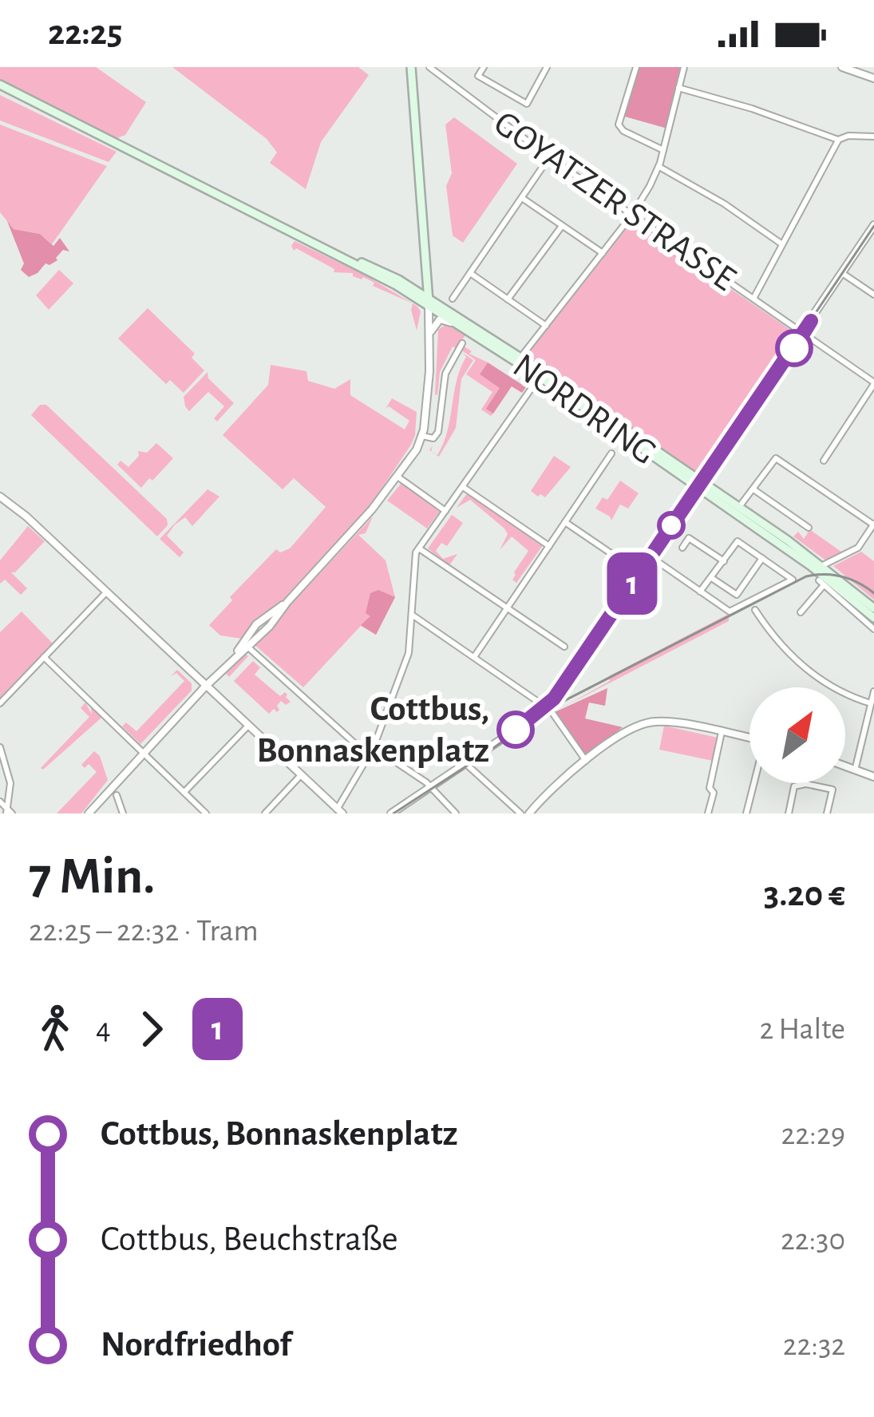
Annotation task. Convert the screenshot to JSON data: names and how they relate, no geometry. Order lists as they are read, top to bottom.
{
  "streets": {
    "main road": ["NORDRING"],
    "street": ["GOYATZER STRASSE"]
  },
  "places": ["Cottbus, Bonnaskenplatz"],
  "lines": ["tram line 1"],
  "north": "top right",
  "page": {
    "status": "22:25",
    "on_map": "1",
    "heading": ["7 Min.", "22:25 – 22:32 · Tram", "3.20 €"],
    "legs": ["4", "1", "2 Halte"],
    "list": [
      {
        "name": "Cottbus, Bonnaskenplatz",
        "value": "22:29"
      },
      {
        "name": "Cottbus, Beuchstraße",
        "value": "22:30"
      },
      {
        "name": "Nordfriedhof",
        "value": "22:32"
      }
    ]
  }
}
